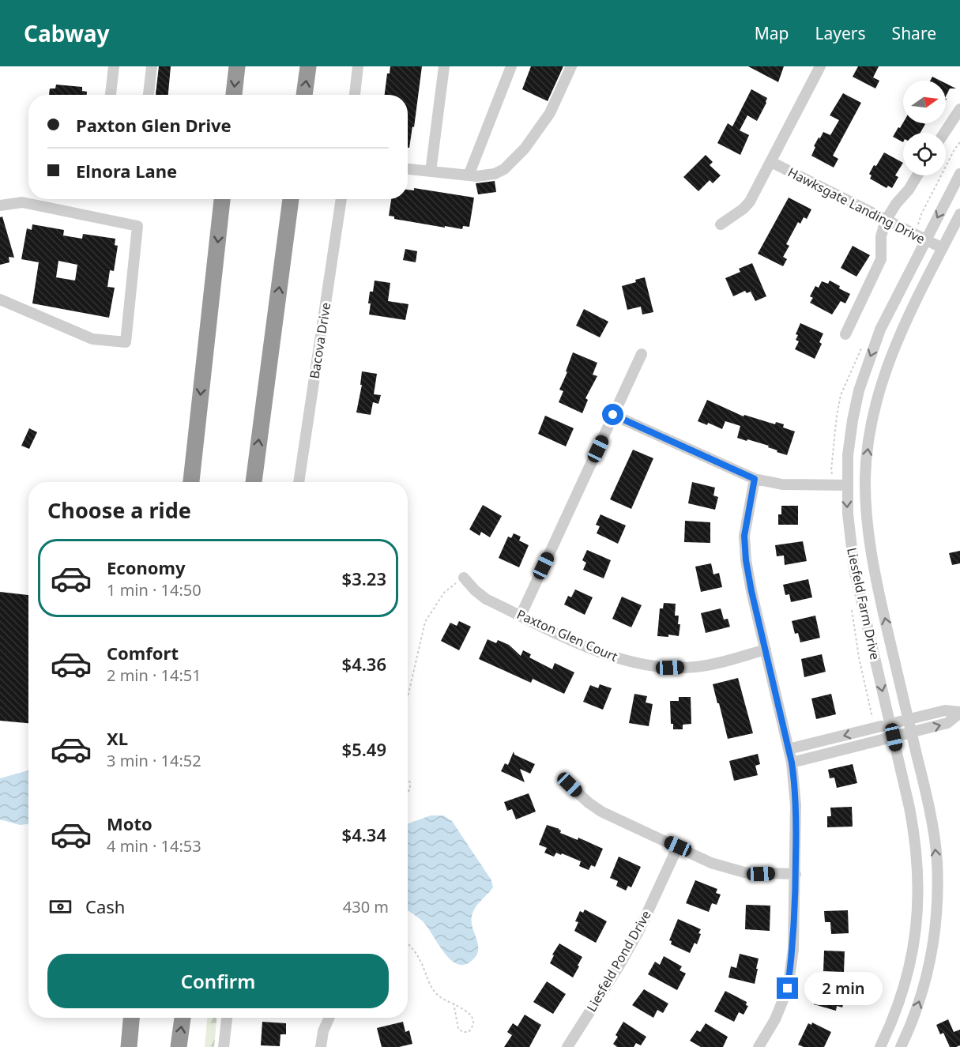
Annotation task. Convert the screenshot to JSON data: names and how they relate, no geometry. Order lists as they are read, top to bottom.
{
  "streets": {
    "street": [
      "Hawksgate Landing Drive",
      "Bacova Drive",
      "Liesfeld Farm Drive",
      "Paxton Glen Court",
      "Liesfeld Pond Drive"
    ]
  },
  "crossings": [
    ["Hawksgate Landing Drive", "Liesfeld Farm Drive"]
  ],
  "north": "right",
  "page": {
    "header": "Cabway",
    "nav": ["Map", "Layers", "Share"],
    "banner": ["Paxton Glen Drive", "Elnora Lane"],
    "heading": "Choose a ride",
    "list": [
      {
        "name": "Economy",
        "note": "1 min · 14:50",
        "value": "$3.23"
      },
      {
        "name": "Comfort",
        "note": "2 min · 14:51",
        "value": "$4.36"
      },
      {
        "name": "XL",
        "note": "3 min · 14:52",
        "value": "$5.49"
      },
      {
        "name": "Moto",
        "note": "4 min · 14:53",
        "value": "$4.34"
      }
    ],
    "pay": ["Cash", "430 m"],
    "buttons": "Confirm",
    "bubble": "2 min"
  }
}
